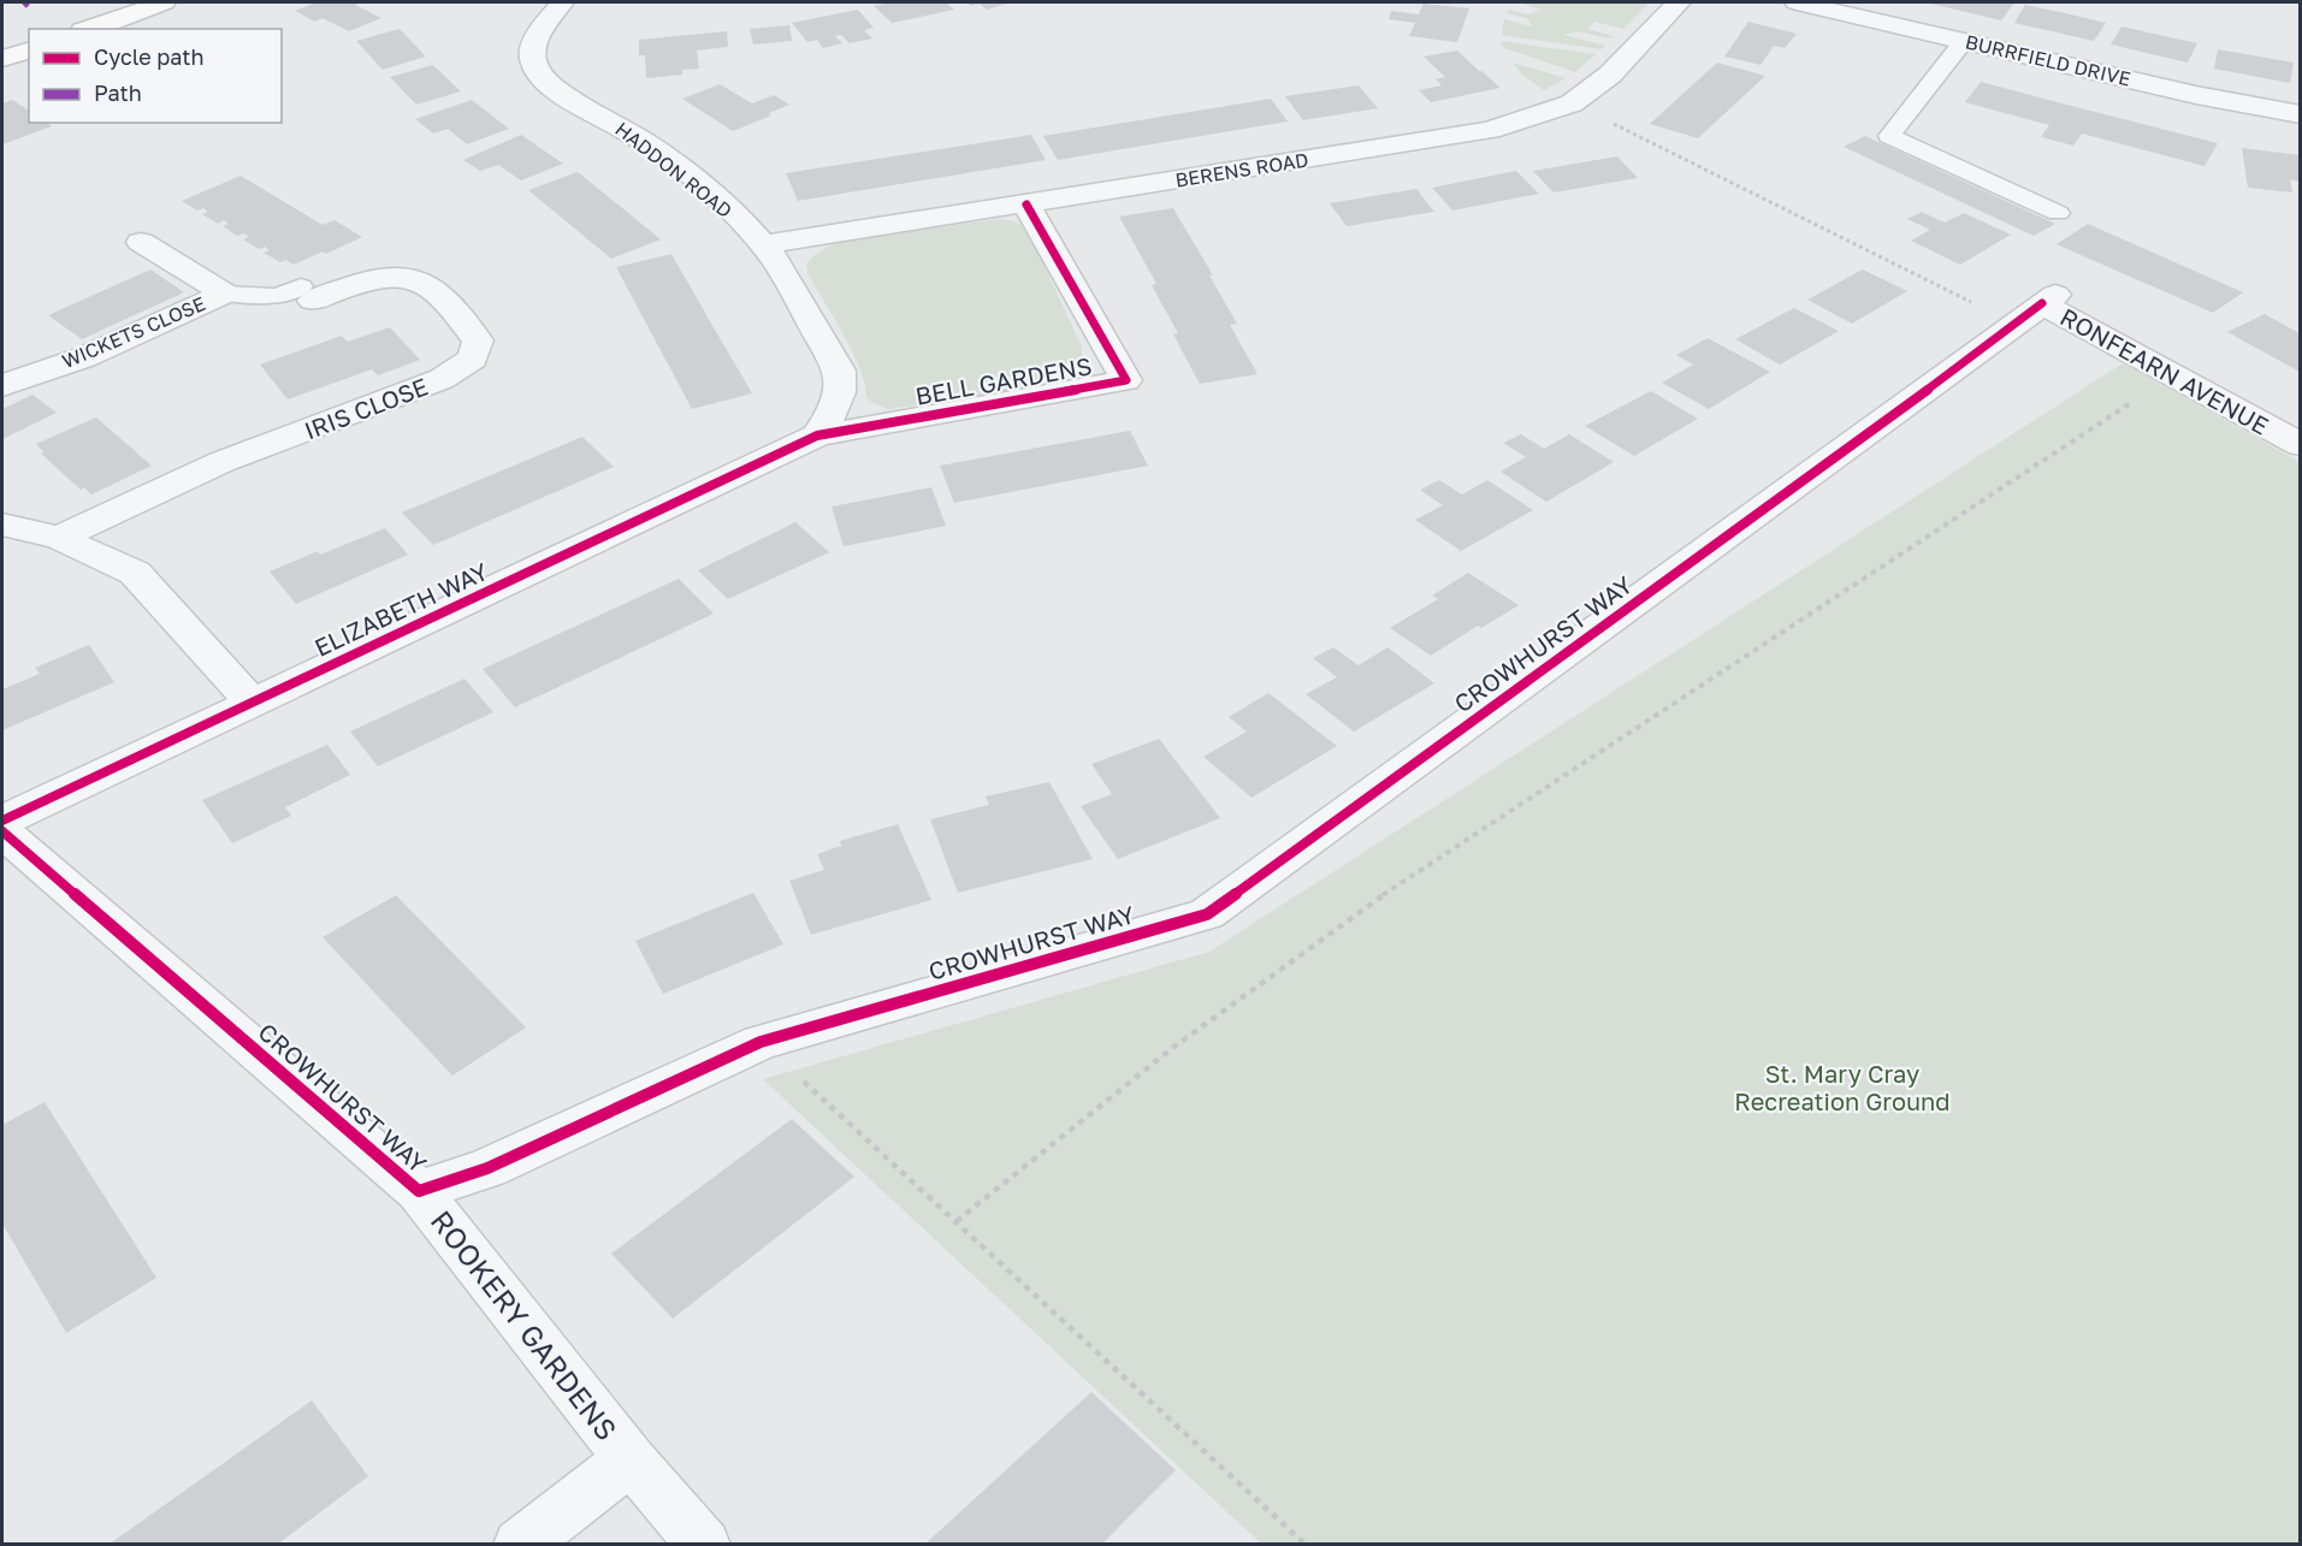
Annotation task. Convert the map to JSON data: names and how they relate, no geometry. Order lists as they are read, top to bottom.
{
  "streets": {
    "street": [
      "BURRFIELD DRIVE",
      "HADDON ROAD",
      "BERENS ROAD",
      "WICKETS CLOSE",
      "RONFEARN AVENUE",
      "BELL GARDENS",
      "IRIS CLOSE",
      "ELIZABETH WAY",
      "CROWHURST WAY",
      "ROOKERY GARDENS"
    ]
  },
  "crossings": [
    ["HADDON ROAD", "BERENS ROAD"],
    ["HADDON ROAD", "BELL GARDENS"],
    ["HADDON ROAD", "ELIZABETH WAY"],
    ["BERENS ROAD", "BELL GARDENS"],
    ["WICKETS CLOSE", "IRIS CLOSE"],
    ["RONFEARN AVENUE", "CROWHURST WAY"],
    ["BELL GARDENS", "ELIZABETH WAY"],
    ["CROWHURST WAY", "ROOKERY GARDENS"]
  ],
  "parks": ["St. Mary Cray Recreation Ground"],
  "legend": ["Cycle path", "Path"]
}
